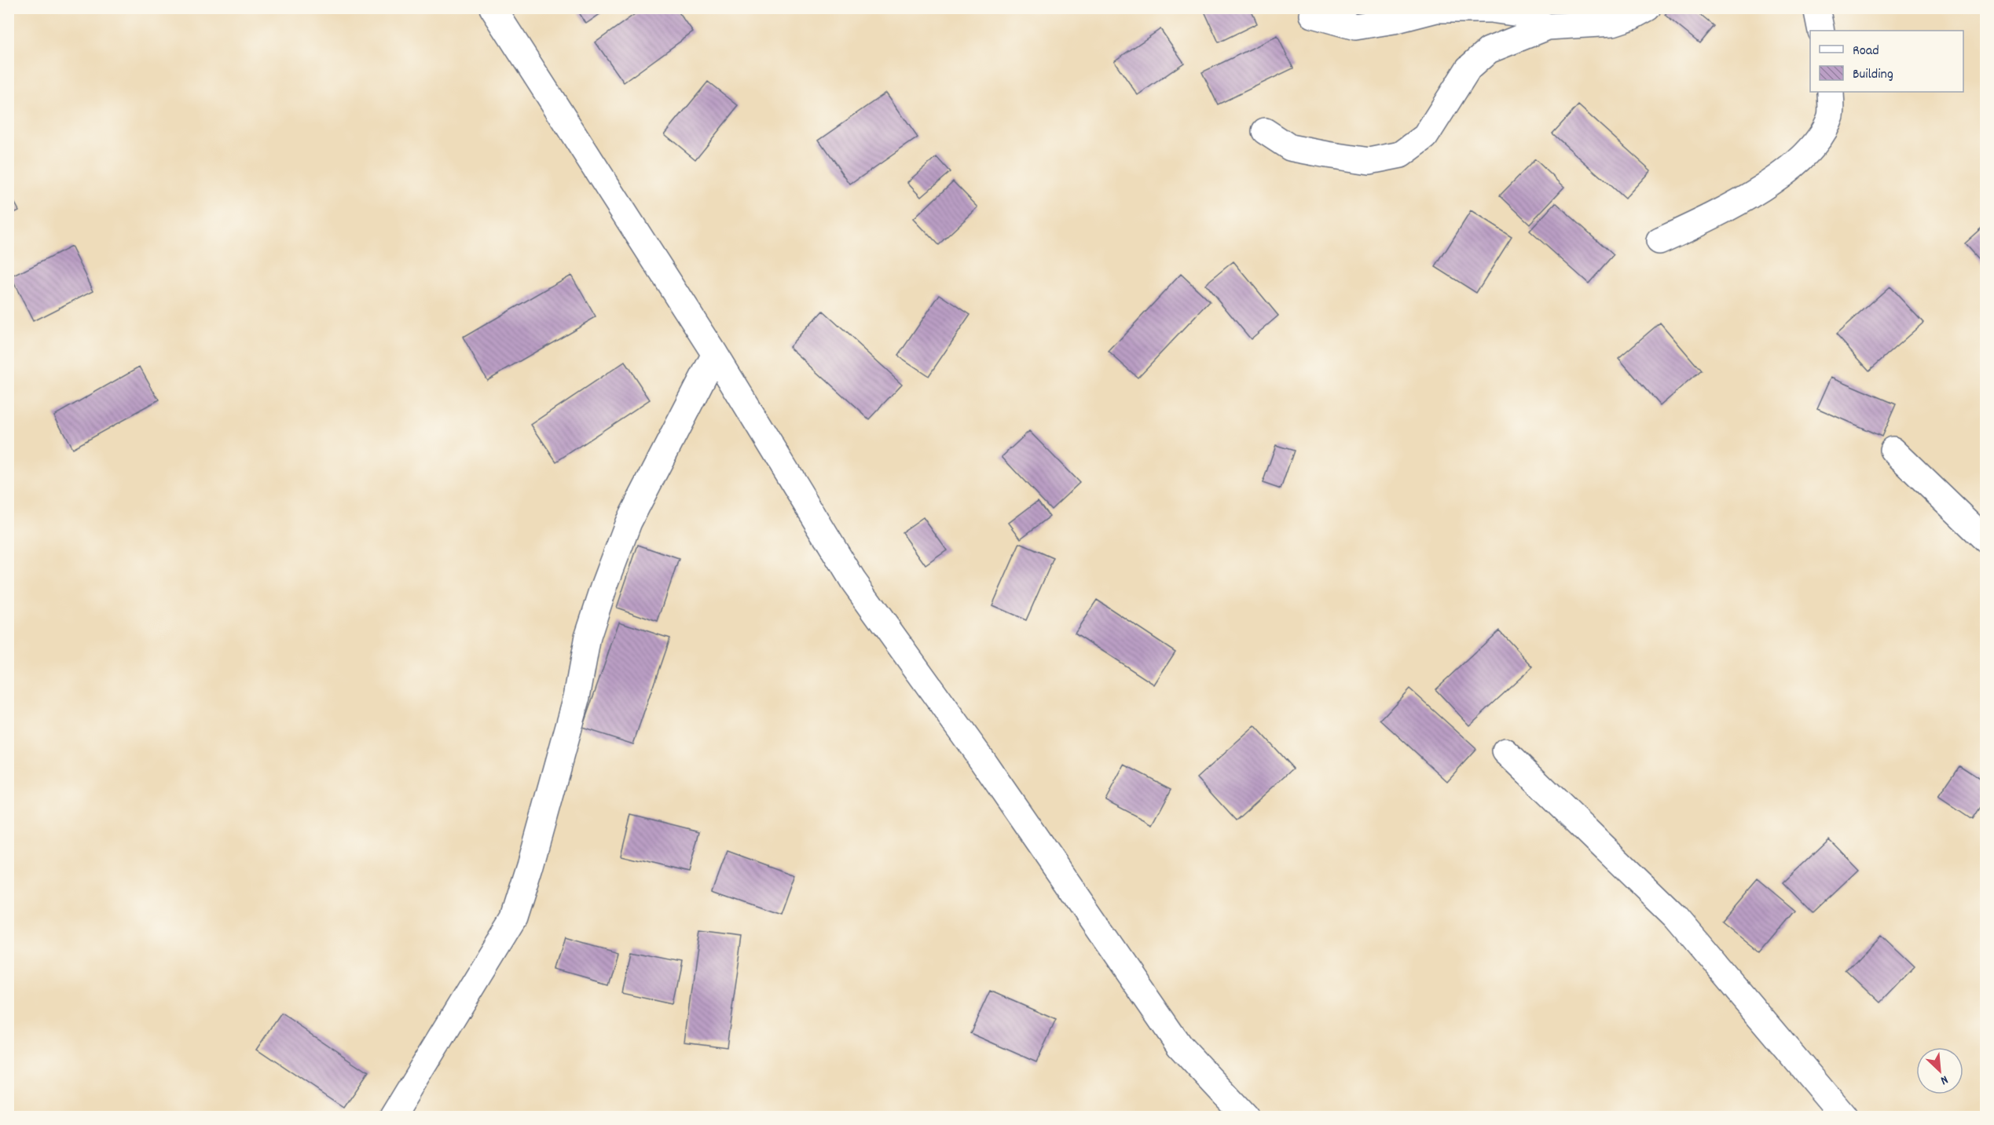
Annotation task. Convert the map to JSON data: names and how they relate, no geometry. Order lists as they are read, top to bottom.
{
  "legend": ["Road", "Building"],
  "north": "bottom right"
}
